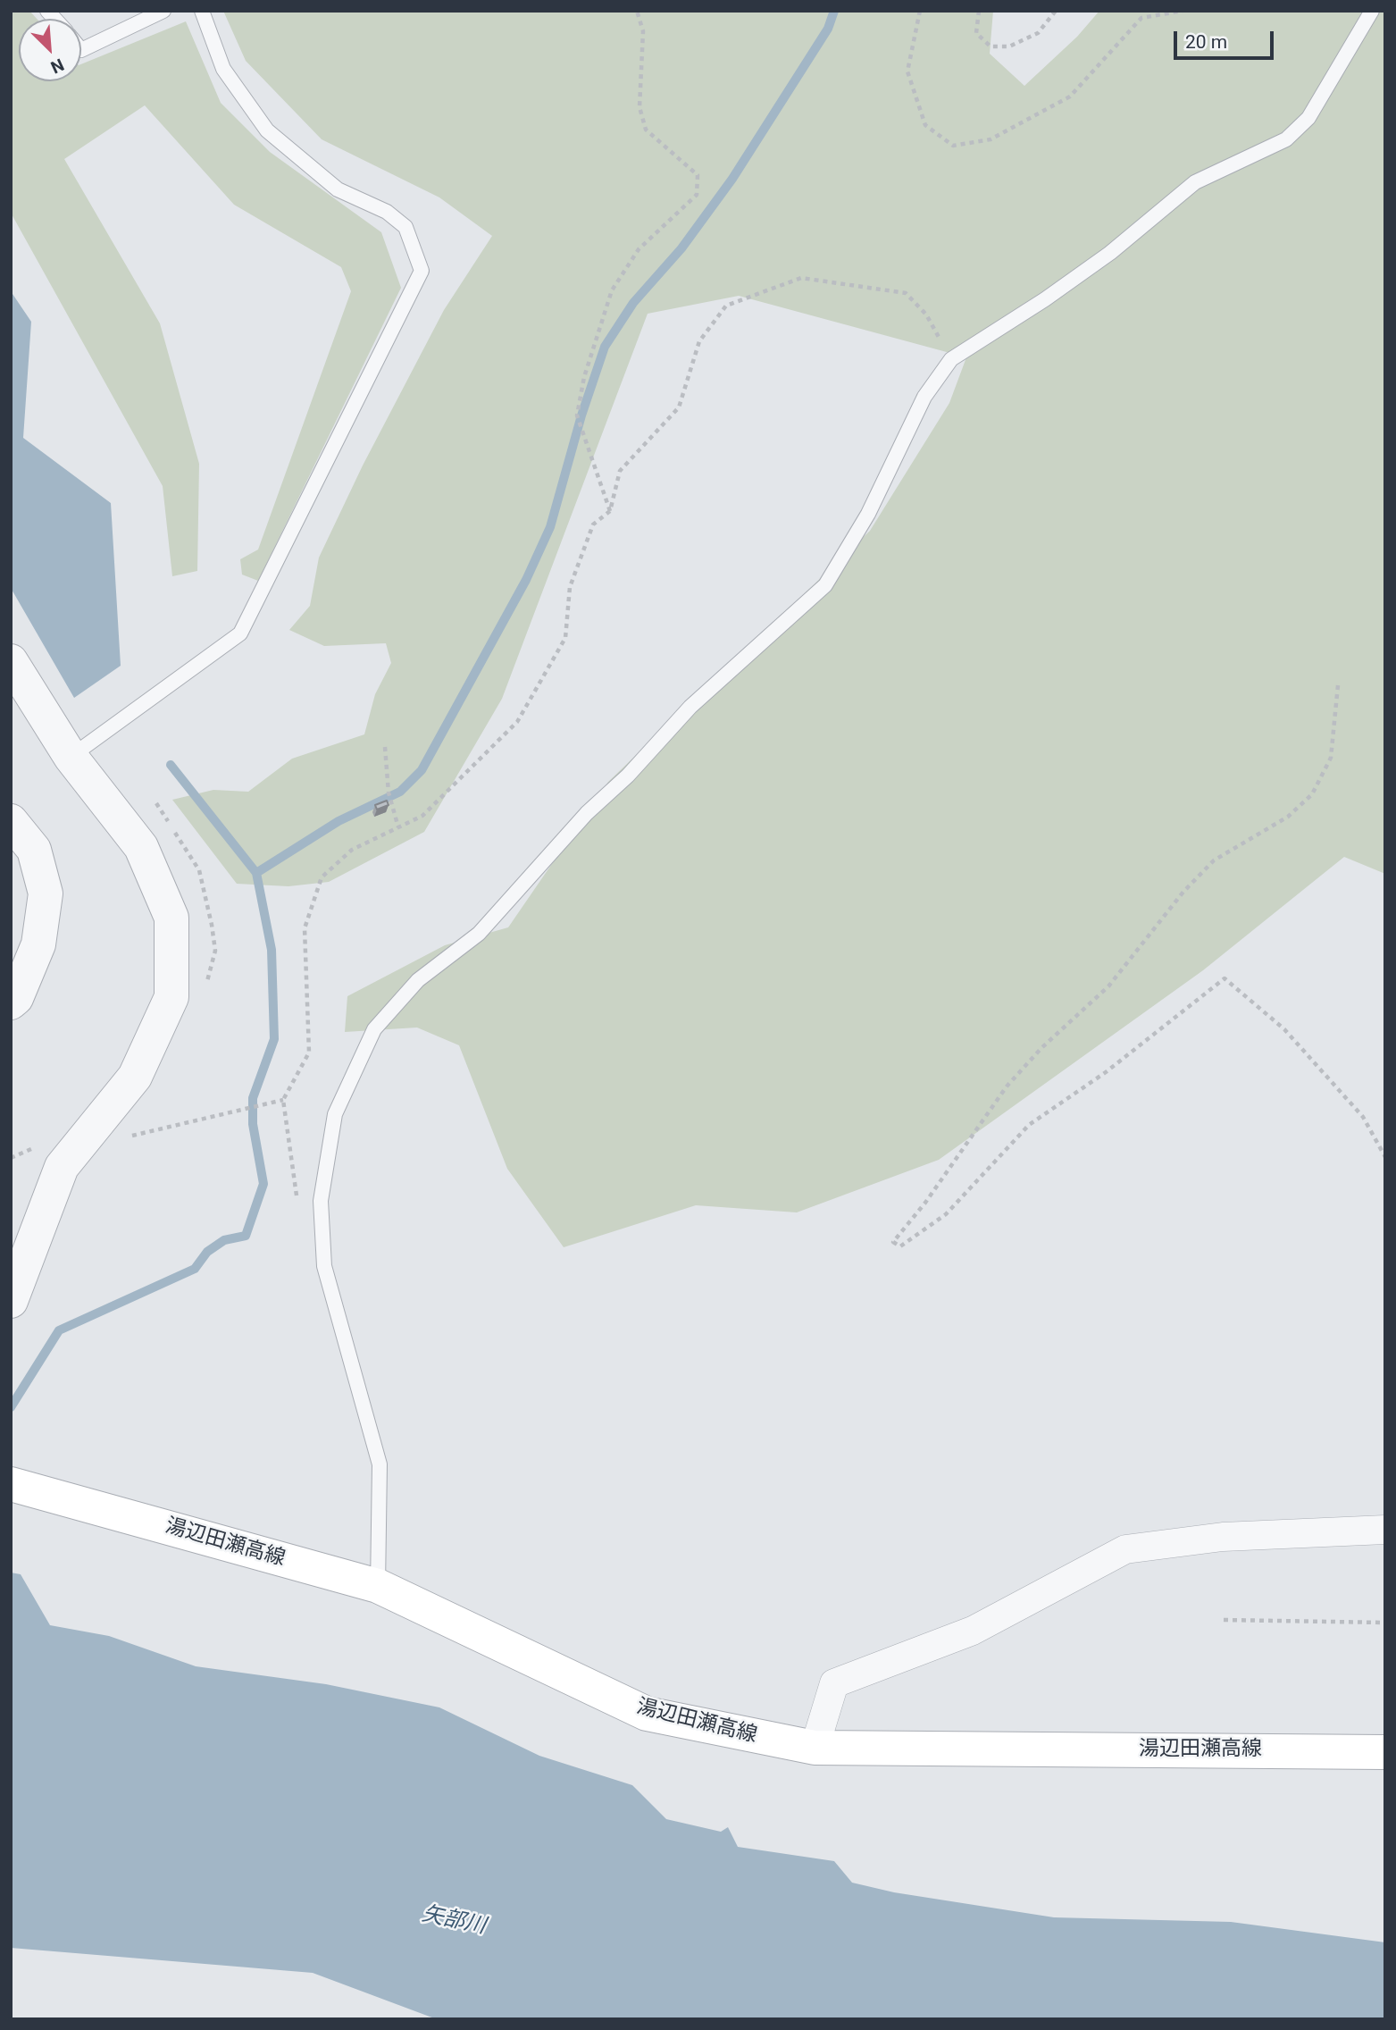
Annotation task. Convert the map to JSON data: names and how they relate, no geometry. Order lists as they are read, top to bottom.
{
  "streets": {
    "main road": ["湯辺田瀬高線"]
  },
  "water": ["矢部川"],
  "scale_bar": "20 m",
  "north": "bottom right"
}
